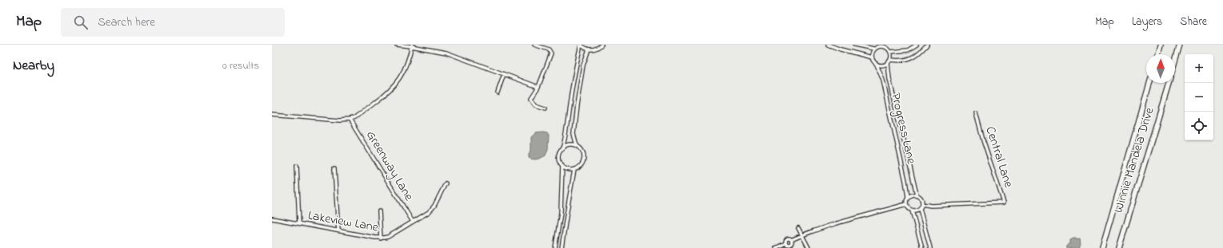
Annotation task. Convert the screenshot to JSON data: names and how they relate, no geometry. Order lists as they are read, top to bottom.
{
  "streets": {
    "main road": ["Winnie Mandela Drive"],
    "street": [
      "Progress Lane",
      "Central Lane",
      "Greenway Lane",
      "Lakeview Lane"
    ]
  },
  "crossings": [
    ["Progress Lane", "Central Lane"],
    ["Greenway Lane", "Lakeview Lane"]
  ],
  "north": "top",
  "page": {
    "header": "Map",
    "search": "Search here",
    "nav": ["Map", "Layers", "Share"],
    "heading": ["Nearby", "0 results"],
    "map_buttons": ["+", "−"]
  }
}
